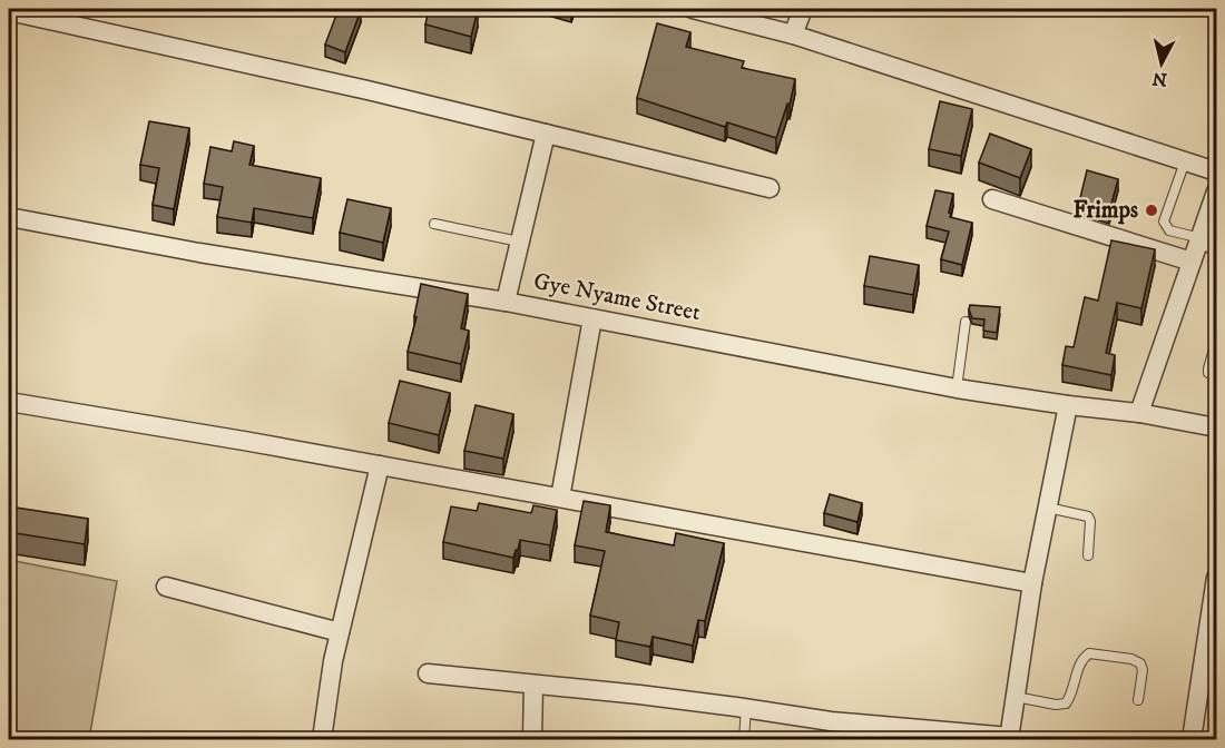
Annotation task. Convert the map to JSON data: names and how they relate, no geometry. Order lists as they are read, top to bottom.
{
  "streets": {
    "street": ["Gye Nyame Street"]
  },
  "places": ["Frimps"],
  "north": "bottom"
}
